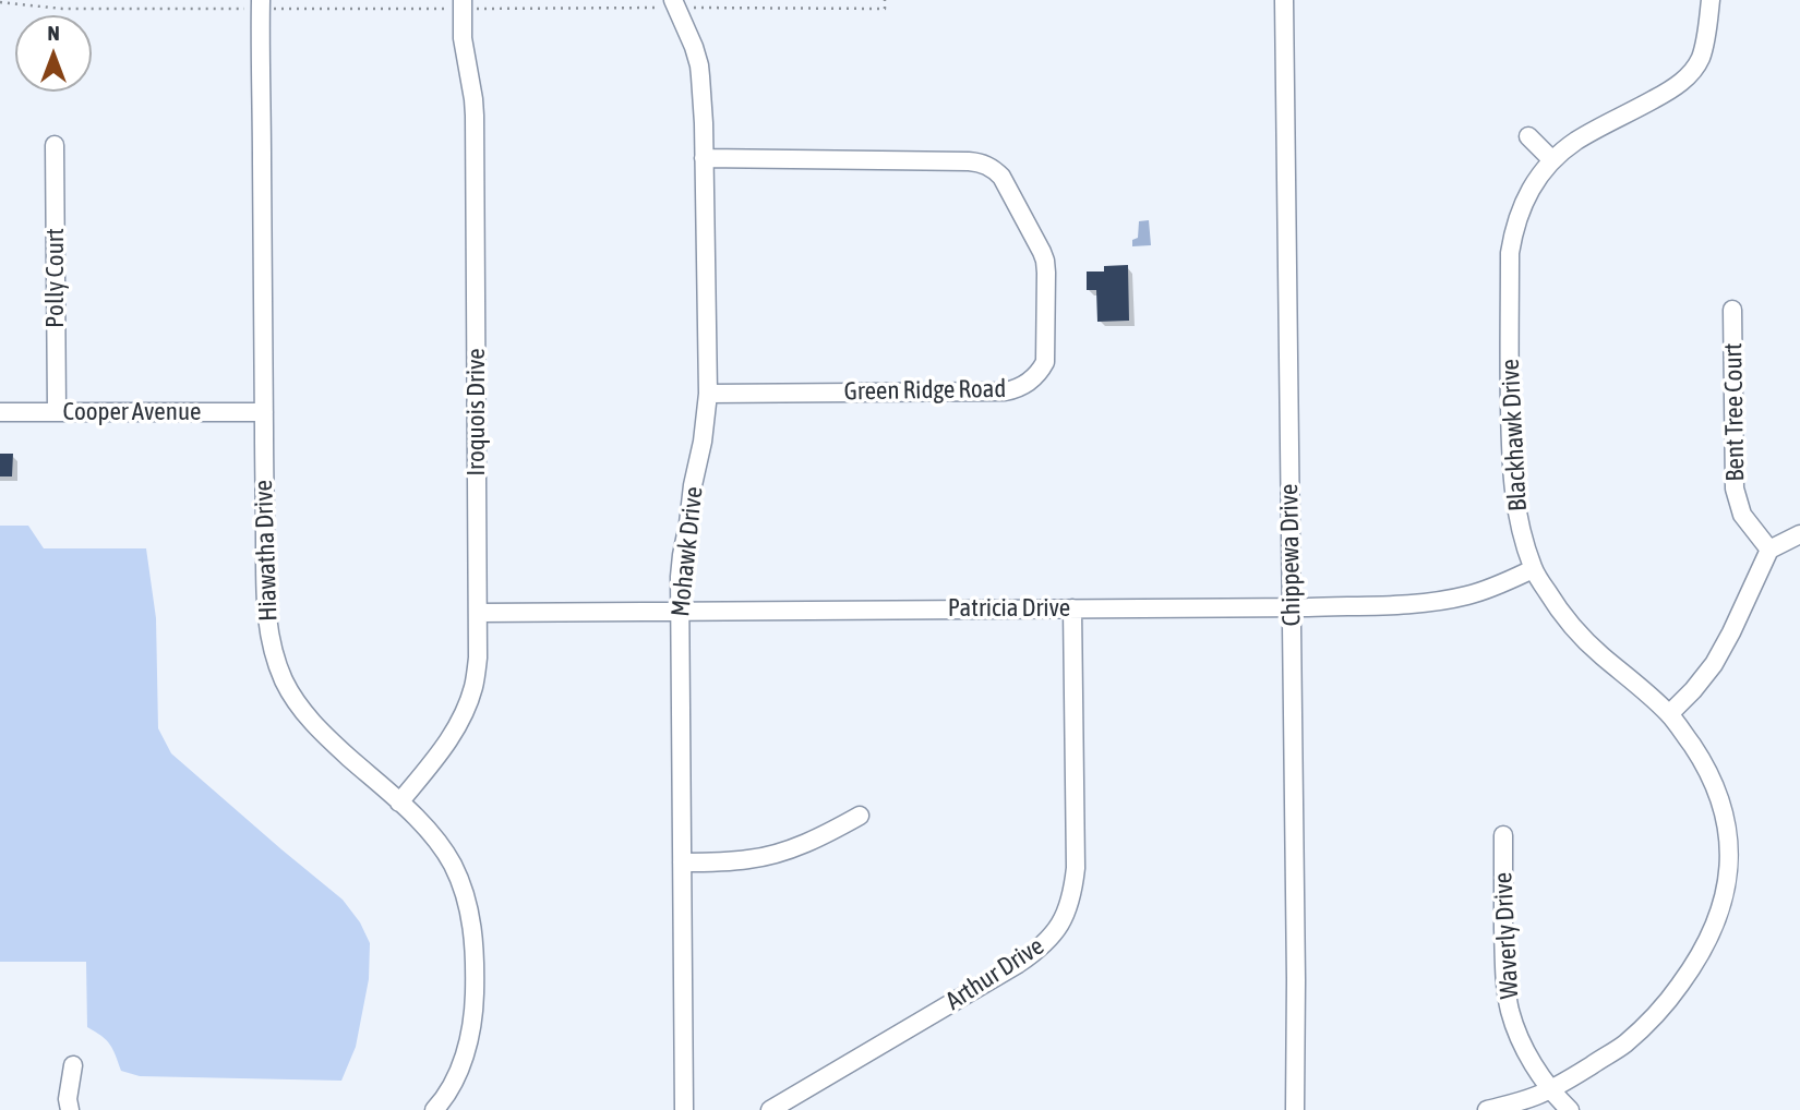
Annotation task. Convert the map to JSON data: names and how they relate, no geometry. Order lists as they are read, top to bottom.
{
  "streets": {
    "street": [
      "Polly Court",
      "Green Ridge Road",
      "Cooper Avenue",
      "Iroquois Drive",
      "Bent Tree Court",
      "Blackhawk Drive",
      "Hiawatha Drive",
      "Mohawk Drive",
      "Chippewa Drive",
      "Patricia Drive",
      "Waverly Drive",
      "Arthur Drive"
    ]
  },
  "crossings": [
    ["Polly Court", "Cooper Avenue"],
    ["Green Ridge Road", "Mohawk Drive"],
    ["Cooper Avenue", "Hiawatha Drive"],
    ["Iroquois Drive", "Hiawatha Drive"],
    ["Iroquois Drive", "Patricia Drive"],
    ["Blackhawk Drive", "Patricia Drive"],
    ["Blackhawk Drive", "Waverly Drive"],
    ["Mohawk Drive", "Patricia Drive"],
    ["Chippewa Drive", "Patricia Drive"],
    ["Patricia Drive", "Arthur Drive"]
  ],
  "north": "top"
}
